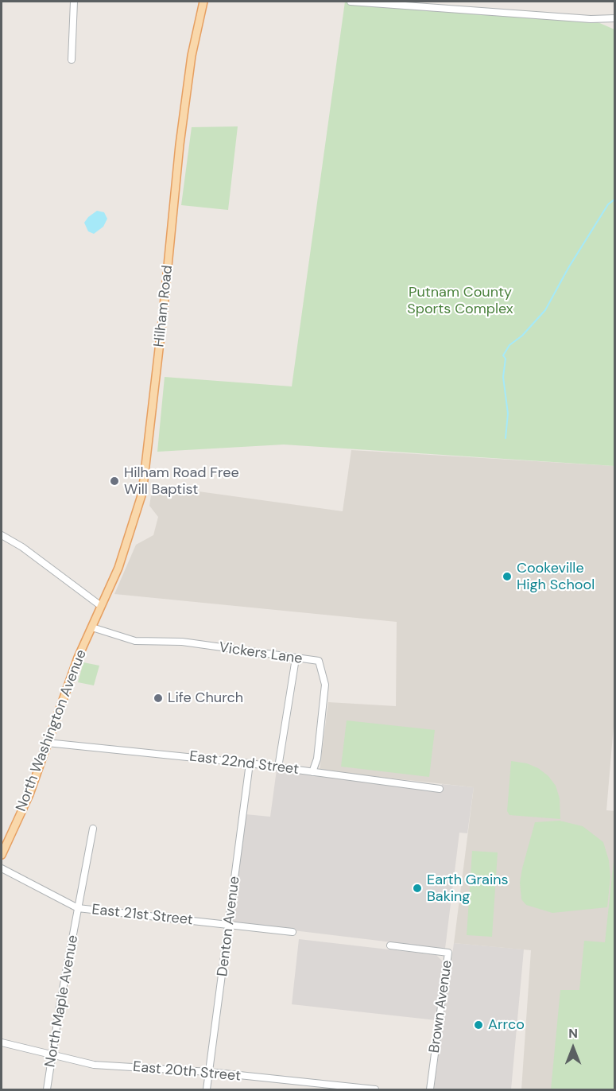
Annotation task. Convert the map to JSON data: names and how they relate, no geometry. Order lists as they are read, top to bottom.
{
  "streets": {
    "main road": ["Hilham Road", "North Washington Avenue"],
    "street": [
      "Vickers Lane",
      "East 22nd Street",
      "East 21st Street",
      "Denton Avenue",
      "North Maple Avenue",
      "Brown Avenue",
      "East 20th Street"
    ]
  },
  "crossings": [
    ["Hilham Road", "North Washington Avenue"],
    ["Vickers Lane", "North Washington Avenue"],
    ["Vickers Lane", "East 22nd Street"],
    ["North Washington Avenue", "East 22nd Street"],
    ["East 22nd Street", "Denton Avenue"],
    ["East 21st Street", "Denton Avenue"],
    ["East 21st Street", "North Maple Avenue"],
    ["Denton Avenue", "East 20th Street"],
    ["North Maple Avenue", "East 20th Street"]
  ],
  "parks": ["Putnam County Sports Complex"],
  "places": [
    "Hilham Road Free Will Baptist",
    "Cookeville High School",
    "Life Church",
    "Earth Grains Baking",
    "Arrco"
  ],
  "north": "top"
}
